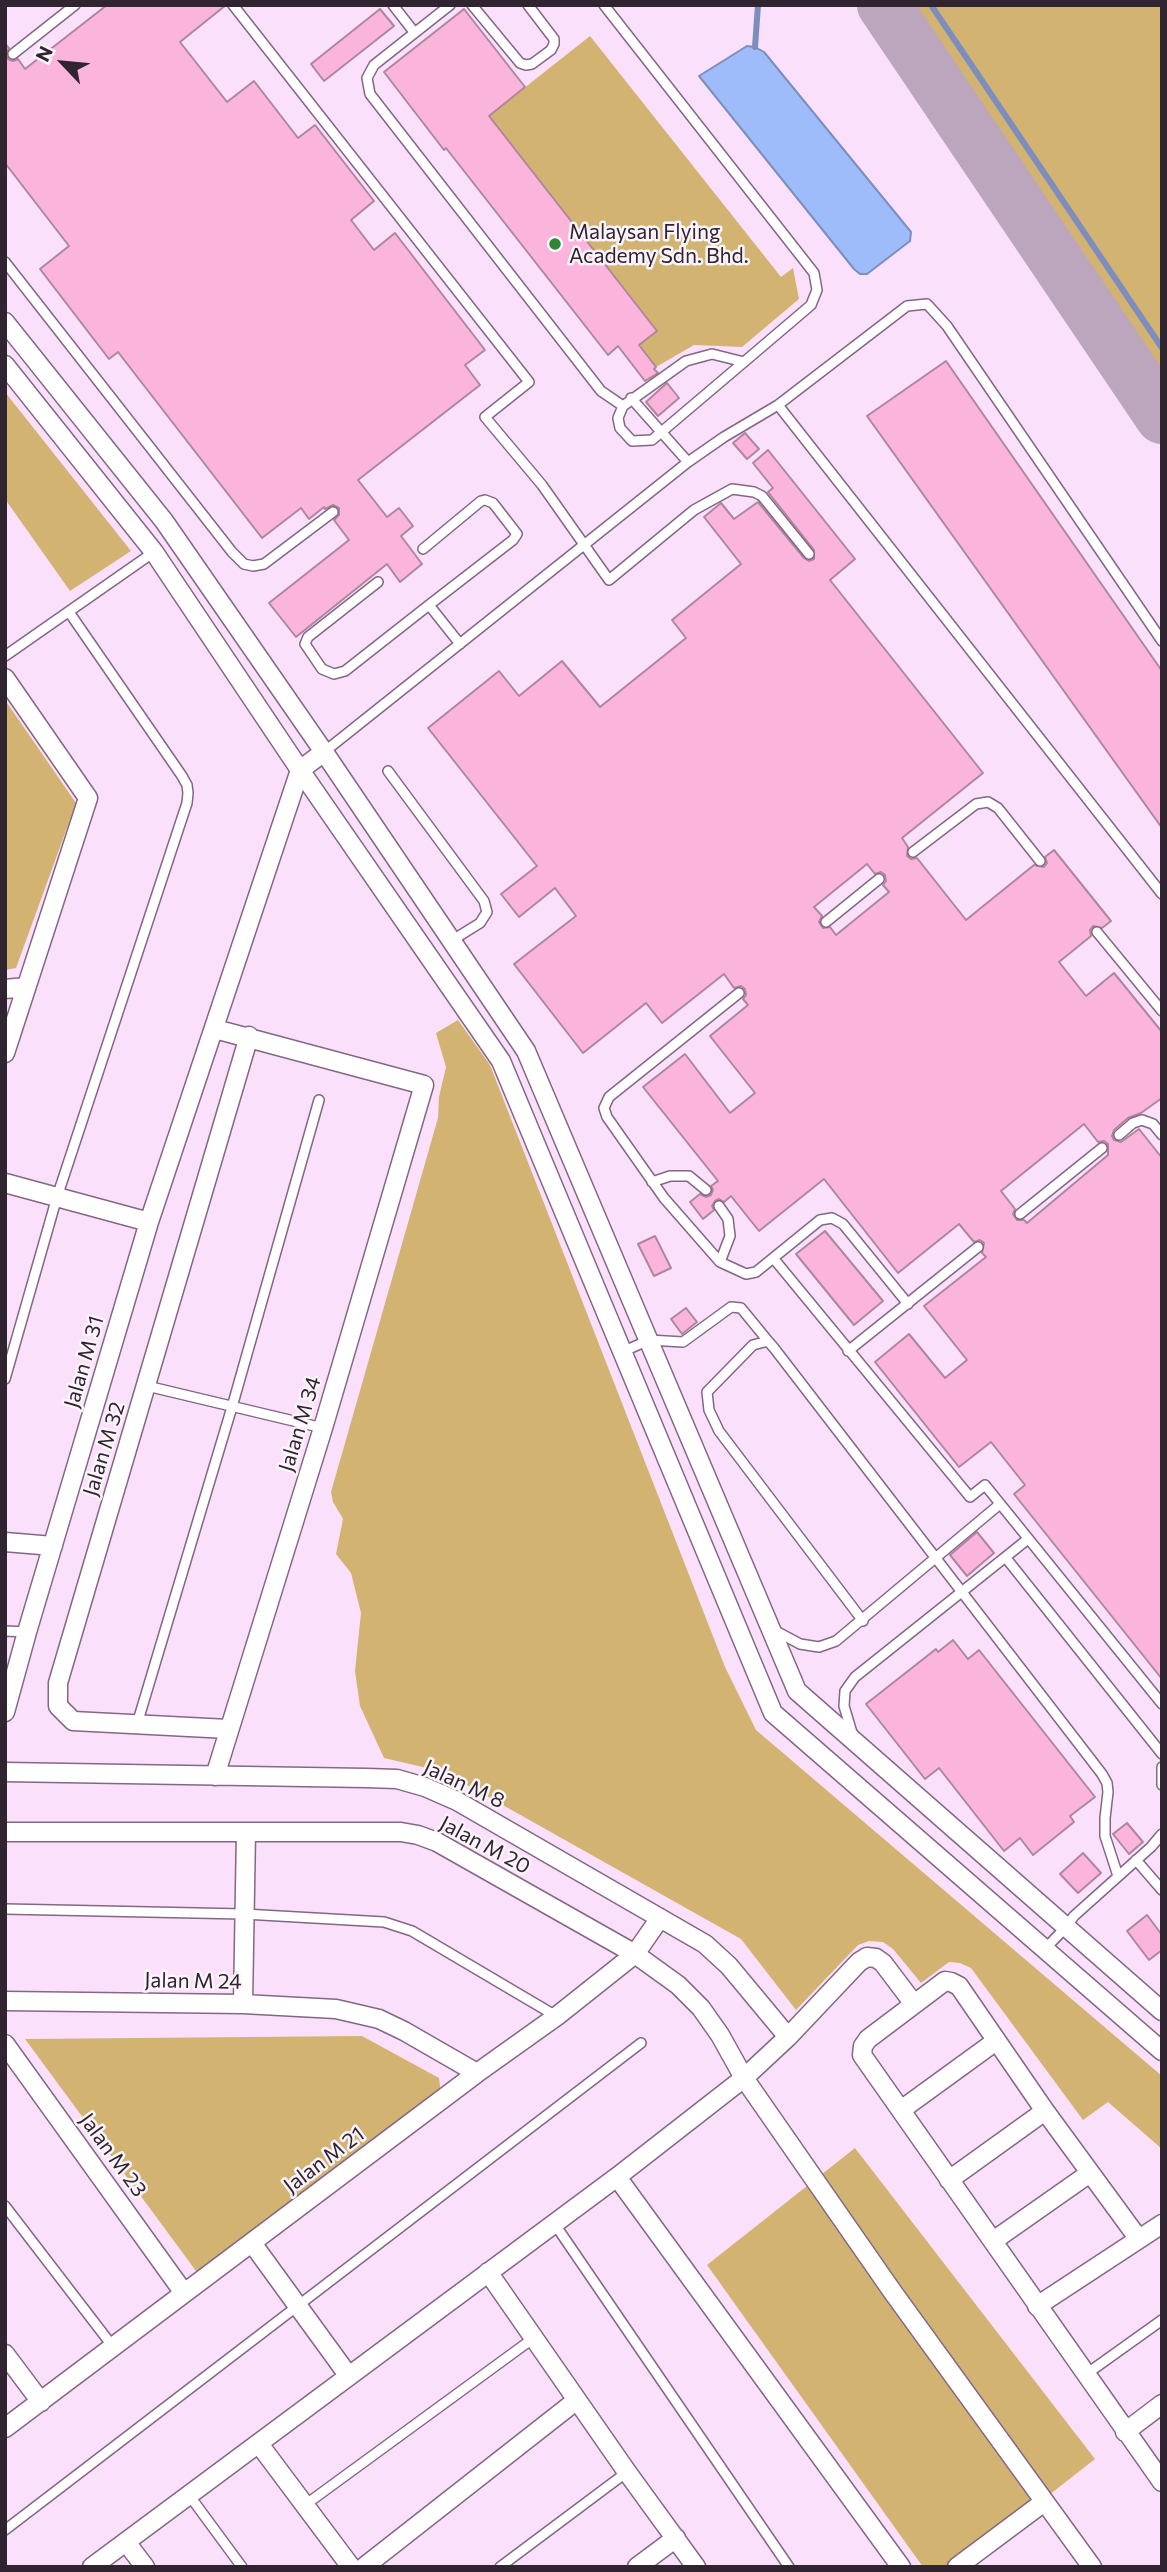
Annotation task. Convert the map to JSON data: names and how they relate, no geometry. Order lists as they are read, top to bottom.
{
  "streets": {
    "street": [
      "Jalan M 31",
      "Jalan M 34",
      "Jalan M 32",
      "Jalan M 8",
      "Jalan M 20",
      "Jalan M 24",
      "Jalan M 23",
      "Jalan M 21"
    ]
  },
  "crossings": [
    ["Jalan M 34", "Jalan M 32"],
    ["Jalan M 34", "Jalan M 8"],
    ["Jalan M 8", "Jalan M 21"],
    ["Jalan M 20", "Jalan M 21"],
    ["Jalan M 24", "Jalan M 21"],
    ["Jalan M 23", "Jalan M 21"]
  ],
  "places": ["Malaysan Flying Academy Sdn. Bhd."],
  "north": "top left"
}
